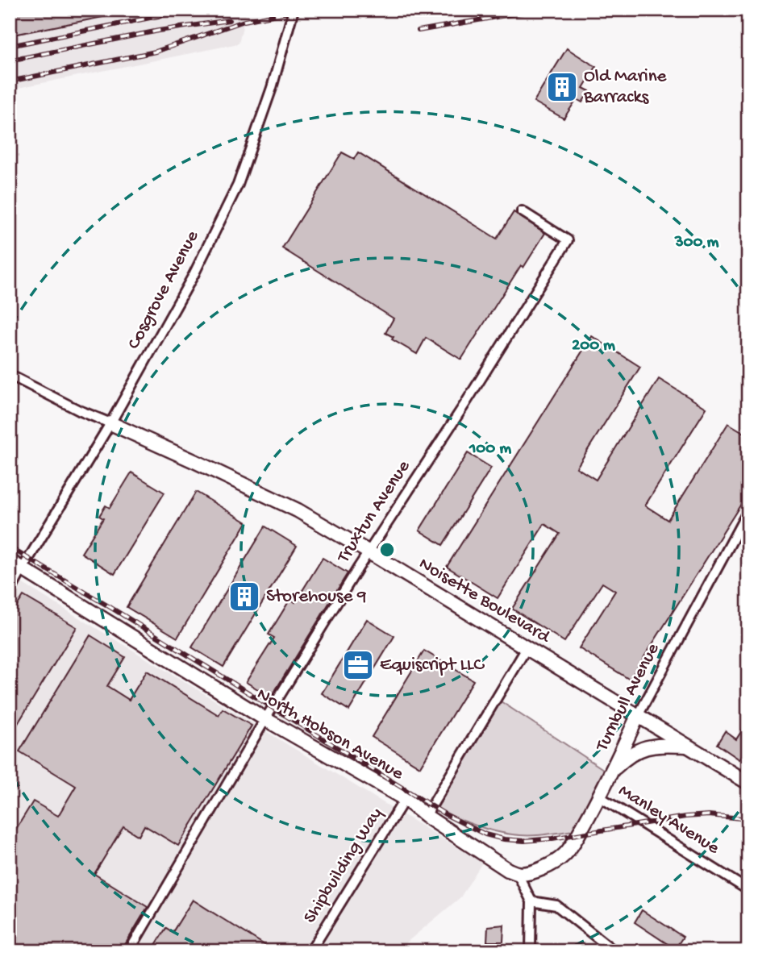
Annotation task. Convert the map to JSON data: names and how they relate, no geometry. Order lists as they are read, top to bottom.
{
  "streets": {
    "street": [
      "Cosgrove Avenue",
      "Truxtun Avenue",
      "Noisette Boulevard",
      "Turnbull Avenue",
      "North Hobson Avenue",
      "Manley Avenue",
      "Shipbuilding Way"
    ]
  },
  "crossings": [
    ["Cosgrove Avenue", "Noisette Boulevard"],
    ["Cosgrove Avenue", "North Hobson Avenue"],
    ["Truxtun Avenue", "Noisette Boulevard"],
    ["Truxtun Avenue", "North Hobson Avenue"],
    ["Noisette Boulevard", "Turnbull Avenue"],
    ["Turnbull Avenue", "North Hobson Avenue"],
    ["Turnbull Avenue", "Manley Avenue"],
    ["North Hobson Avenue", "Shipbuilding Way"]
  ],
  "places": {
    "building": ["Old Marine Barracks", "Storehouse 9"],
    "office": ["Equiscript LLC"]
  },
  "rings": ["300 m", "200 m", "100 m"]
}
